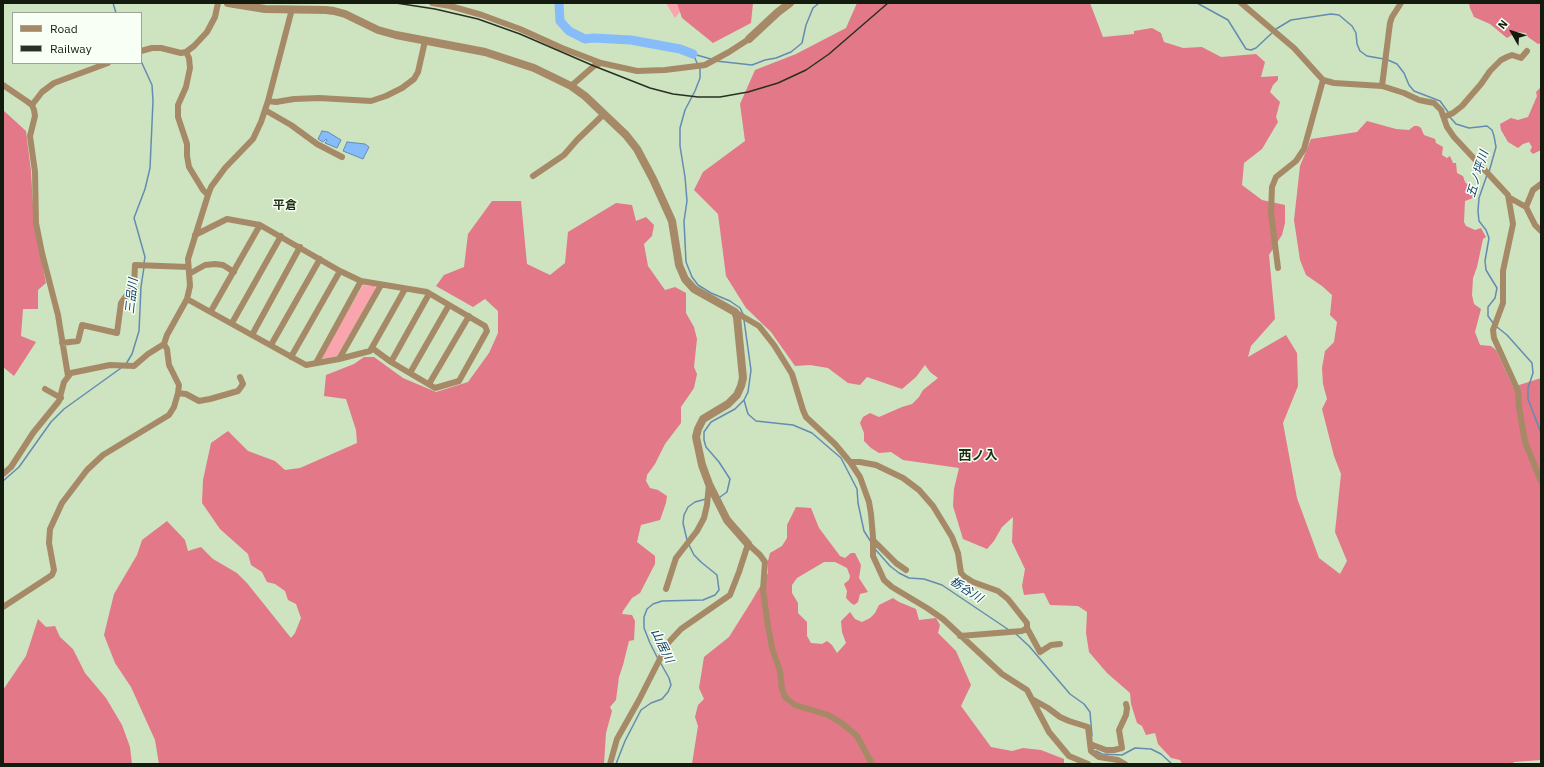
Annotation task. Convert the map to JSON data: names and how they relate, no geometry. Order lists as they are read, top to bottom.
{
  "districts": ["平倉", "西ノ入"],
  "water": [
    "五ノ坪川",
    "三品川",
    "栃谷川",
    "山居川"
  ],
  "legend": ["Road", "Railway"],
  "north": "top left"
}
